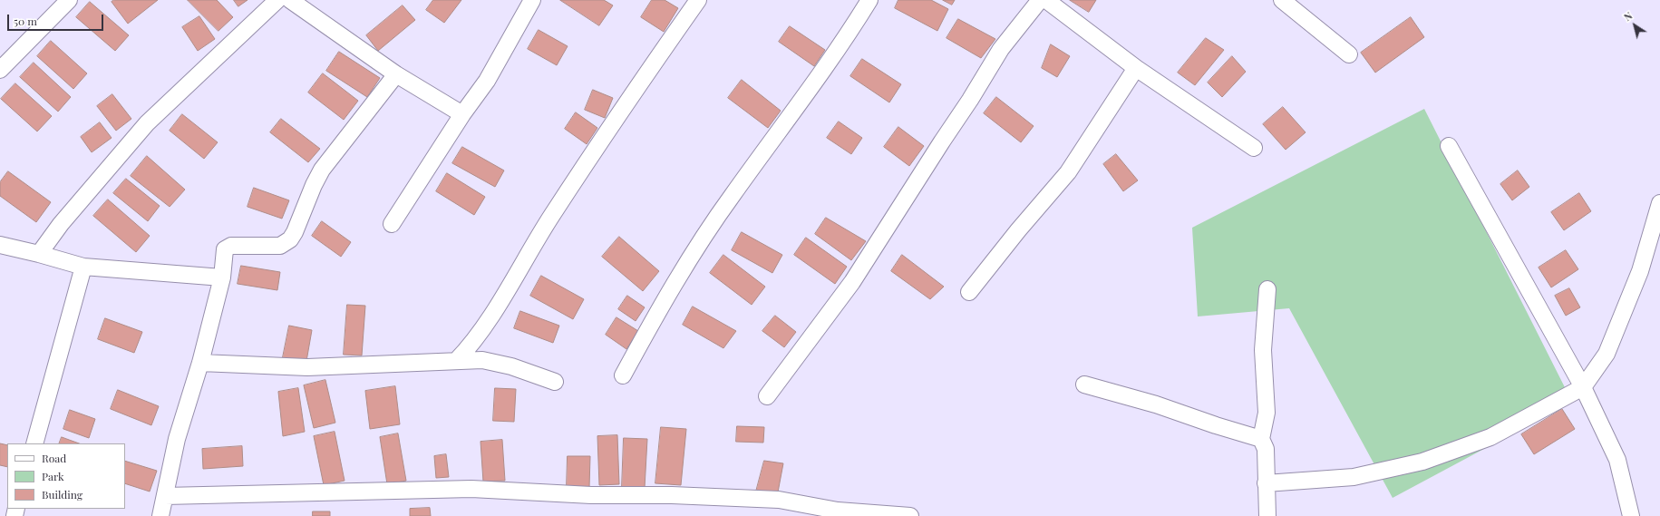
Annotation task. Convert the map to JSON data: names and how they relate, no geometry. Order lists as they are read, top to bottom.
{
  "legend": ["Road", "Park", "Building"],
  "scale_bar": "50 m",
  "north": "top left"
}
